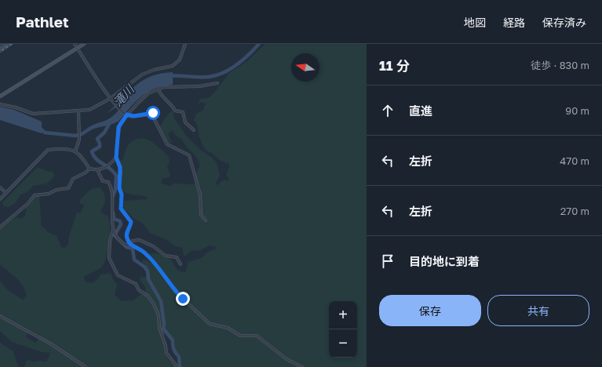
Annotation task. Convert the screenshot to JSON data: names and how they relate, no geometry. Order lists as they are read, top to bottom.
{
  "water": ["滝川"],
  "north": "left",
  "page": {
    "header": "Pathlet",
    "nav": ["地図", "経路", "保存済み"],
    "heading": ["11 分", "徒歩 · 830 m"],
    "list": [
      ["直進", "90 m"],
      ["左折", "470 m"],
      ["左折", "270 m"],
      "目的地に到着"
    ],
    "buttons": ["保存", "共有"],
    "map_buttons": ["+", "−"]
  }
}
